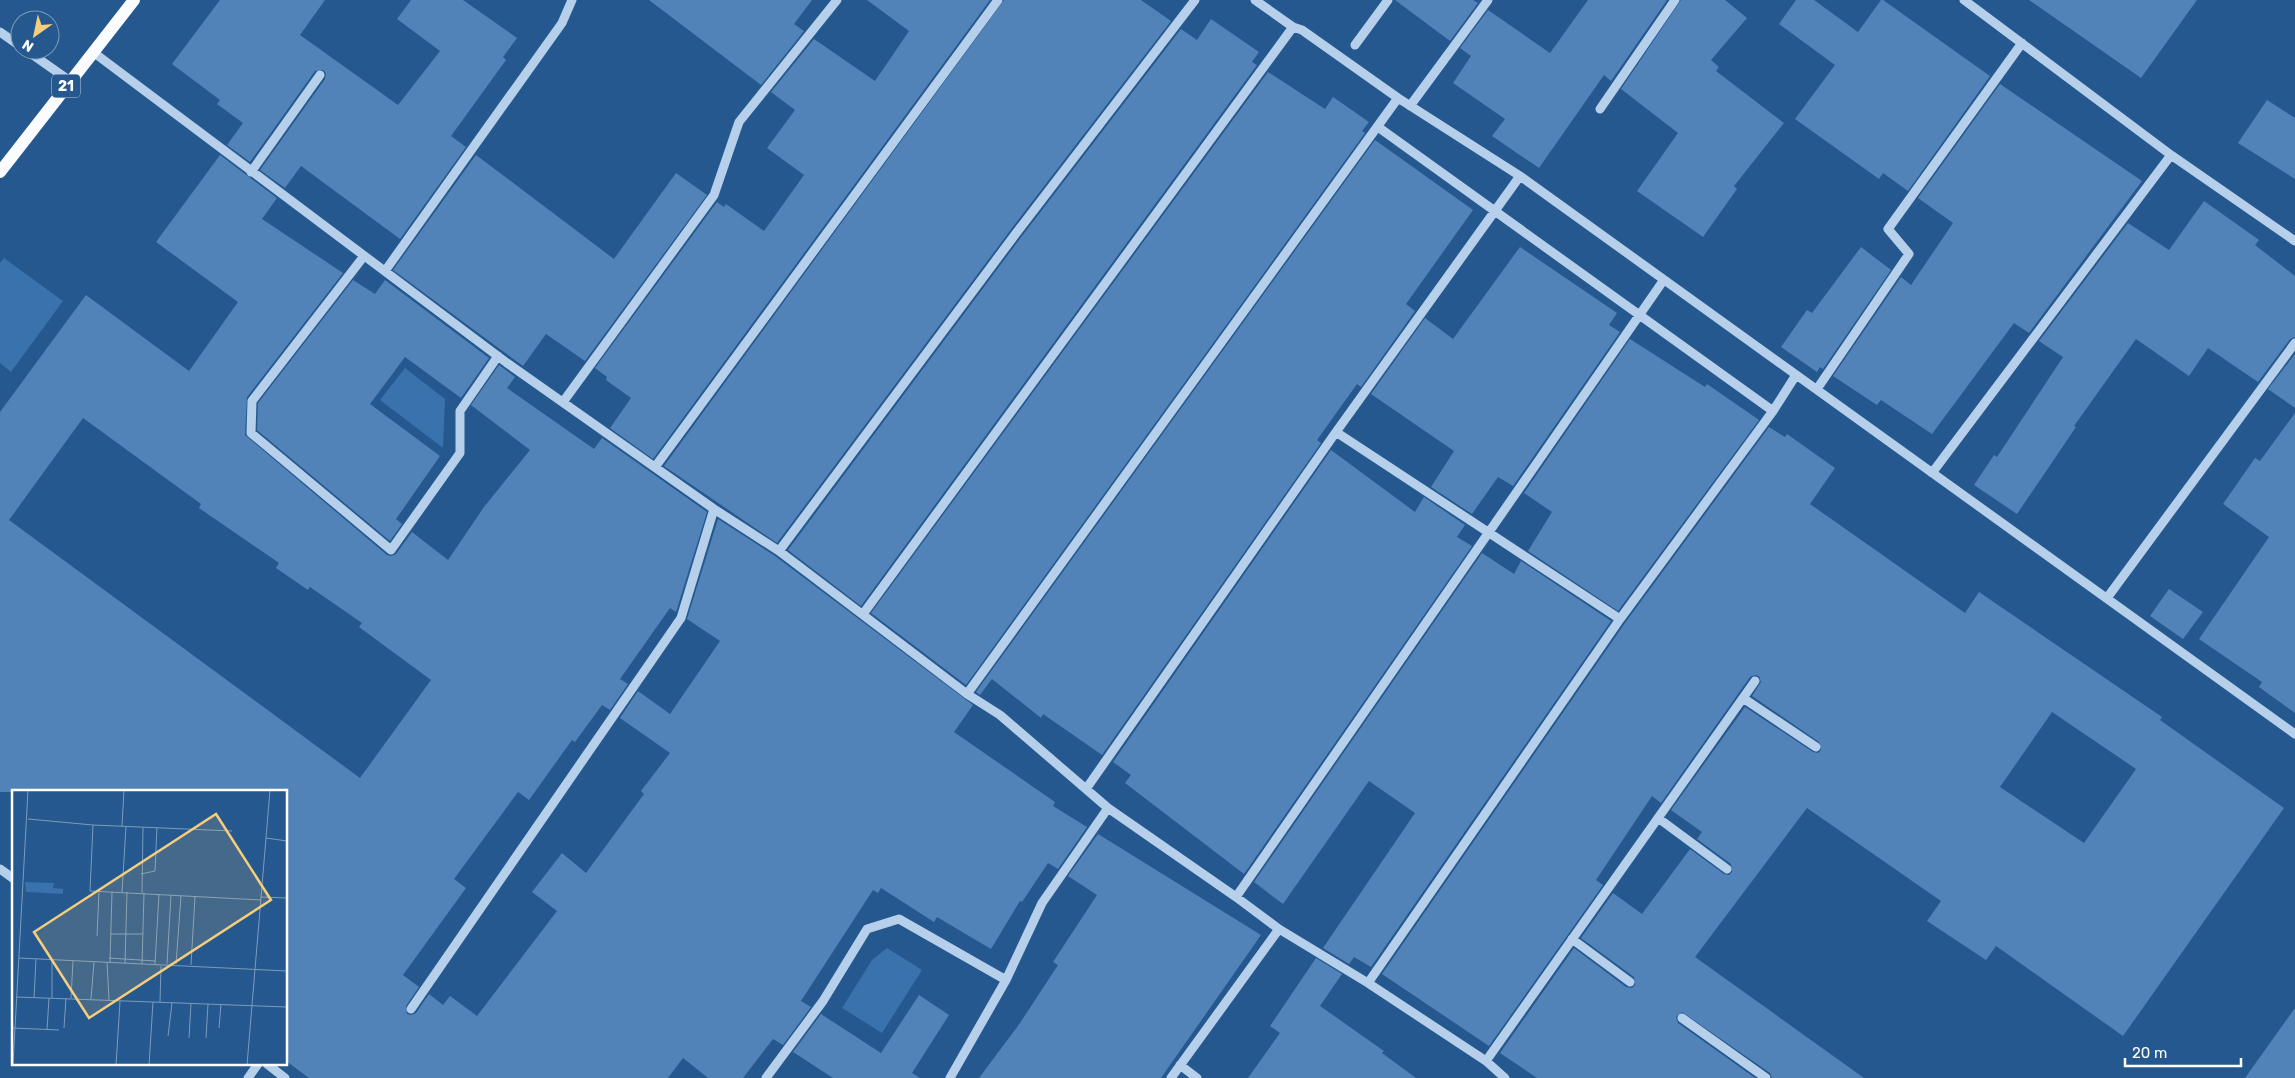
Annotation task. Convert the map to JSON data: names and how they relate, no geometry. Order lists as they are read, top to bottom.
{
  "streets": {
    "main road": ["21"]
  },
  "scale_bar": "20 m",
  "north": "bottom left"
}
